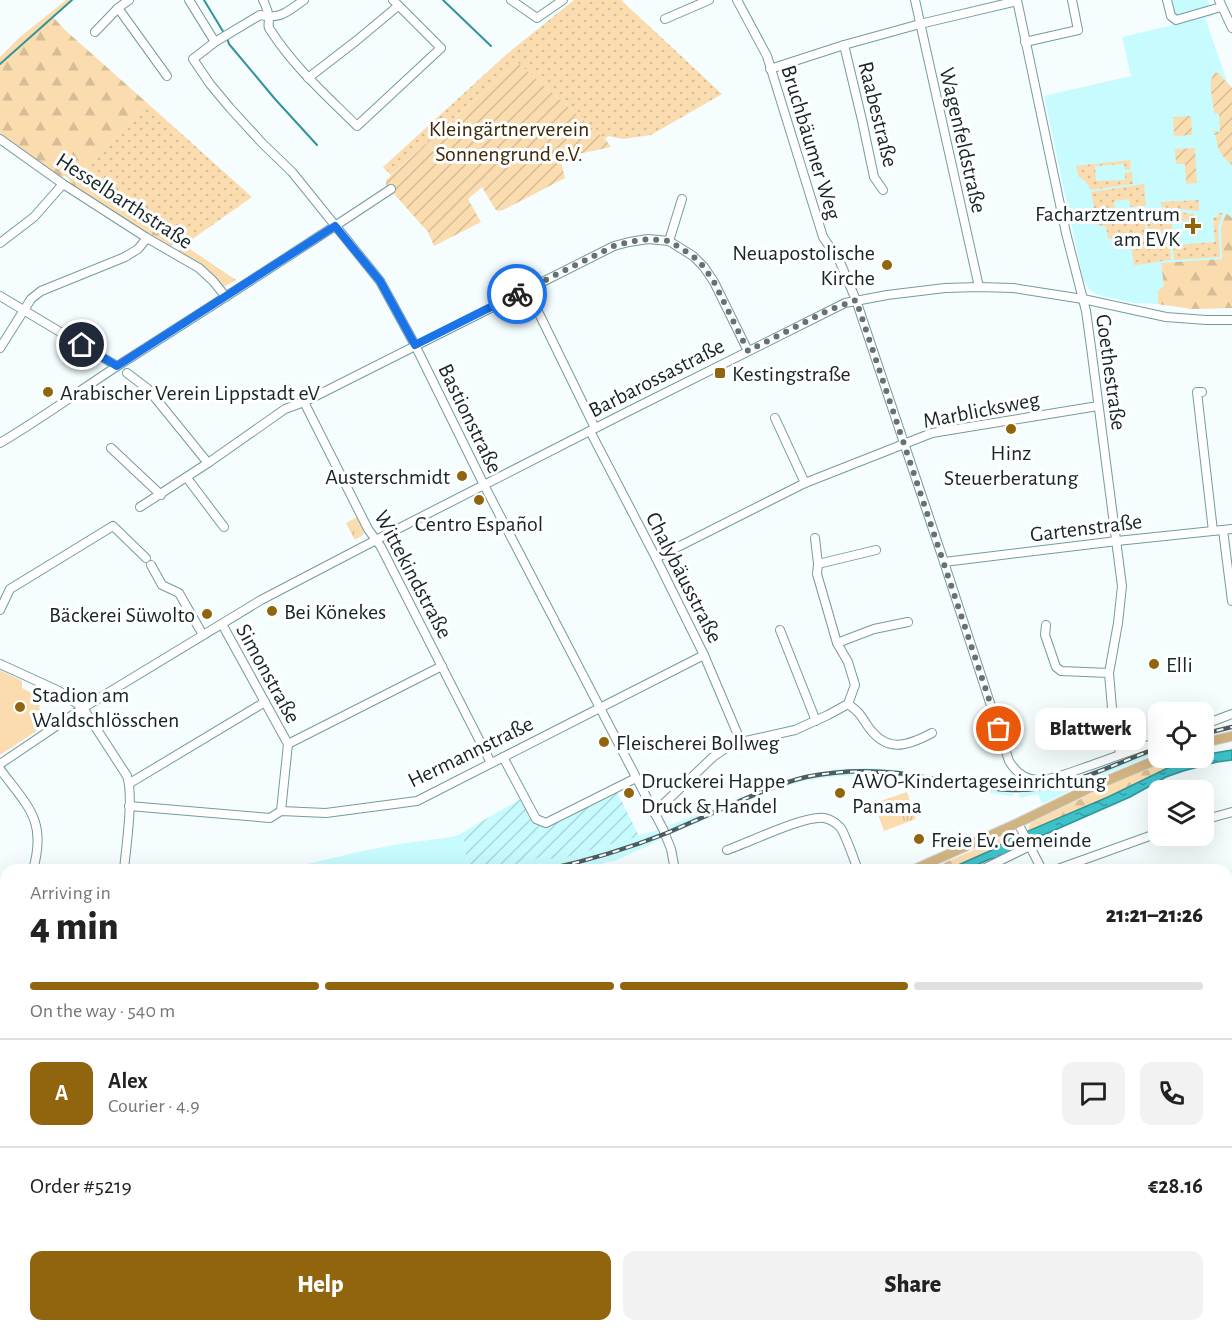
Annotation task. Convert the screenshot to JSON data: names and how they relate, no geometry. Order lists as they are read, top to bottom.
{
  "streets": {
    "street": [
      "Raabestraße",
      "Wagenfeldstraße",
      "Bruchbäumer Weg",
      "Hesselbarthstraße",
      "Goethestraße",
      "Barbarossastraße",
      "Marblicksweg",
      "Bastionstraße",
      "Gartenstraße",
      "Wittekindstraße",
      "Chalybäusstraße",
      "Simonstraße",
      "Hermannstraße"
    ]
  },
  "crossings": [
    ["Wagenfeldstraße", "Barbarossastraße"],
    ["Bruchbäumer Weg", "Goethestraße"],
    ["Bruchbäumer Weg", "Barbarossastraße"],
    ["Bruchbäumer Weg", "Marblicksweg"],
    ["Bruchbäumer Weg", "Gartenstraße"],
    ["Goethestraße", "Barbarossastraße"],
    ["Goethestraße", "Marblicksweg"],
    ["Goethestraße", "Gartenstraße"],
    ["Barbarossastraße", "Bastionstraße"],
    ["Barbarossastraße", "Wittekindstraße"],
    ["Barbarossastraße", "Chalybäusstraße"],
    ["Barbarossastraße", "Simonstraße"],
    ["Marblicksweg", "Chalybäusstraße"],
    ["Bastionstraße", "Hermannstraße"],
    ["Wittekindstraße", "Hermannstraße"],
    ["Chalybäusstraße", "Hermannstraße"],
    ["Simonstraße", "Hermannstraße"]
  ],
  "parks": ["Kleingärtnerverein Sonnengrund e.V."],
  "places": {
    "health": ["Facharztzentrum am EVK"],
    "other": [
      "Neuapostolische Kirche",
      "Arabischer Verein Lippstadt eV",
      "Hinz Steuerberatung",
      "Austerschmidt",
      "Centro Español",
      "Bei Könekes",
      "Bäckerei Süwolto",
      "Elli",
      "Stadion am Waldschlösschen",
      "Blattwerk",
      "Fleischerei Bollweg",
      "Druckerei Happe Druck & Handel",
      "AWO-Kindertageseinrichtung Panama",
      "Freie Ev. Gemeinde"
    ],
    "transit": ["Kestingstraße"]
  },
  "page": {
    "bubble": "Blattwerk",
    "heading": ["4 min", "Arriving in", "21:21–21:26"],
    "panel": [
      "Alex",
      "Courier · 4.9",
      "Order #5219",
      "€28.16"
    ],
    "bar": "On the way · 540 m",
    "round": "A",
    "buttons": ["Help", "Share"]
  }
}
